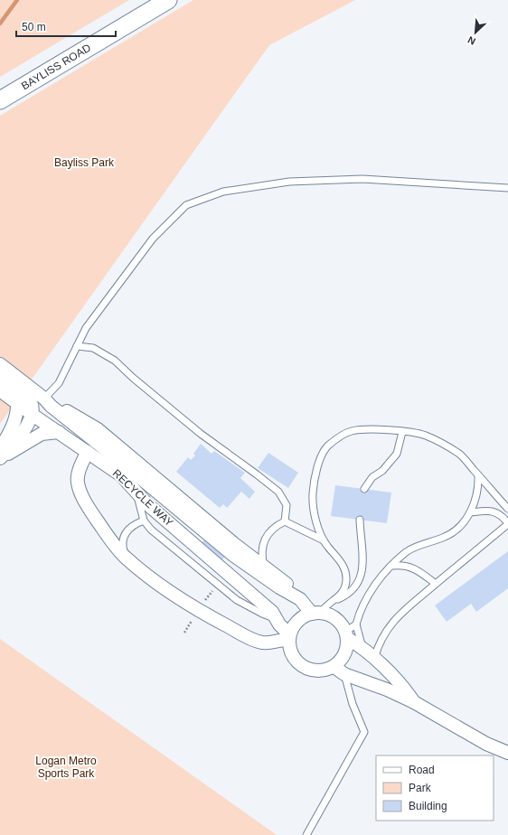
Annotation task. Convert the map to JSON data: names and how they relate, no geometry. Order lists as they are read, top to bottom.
{
  "streets": {
    "street": ["BAYLISS ROAD", "RECYCLE WAY"]
  },
  "parks": ["Bayliss Park", "Logan Metro Sports Park"],
  "legend": ["Road", "Park", "Building"],
  "scale_bar": "50 m",
  "north": "bottom left"
}
